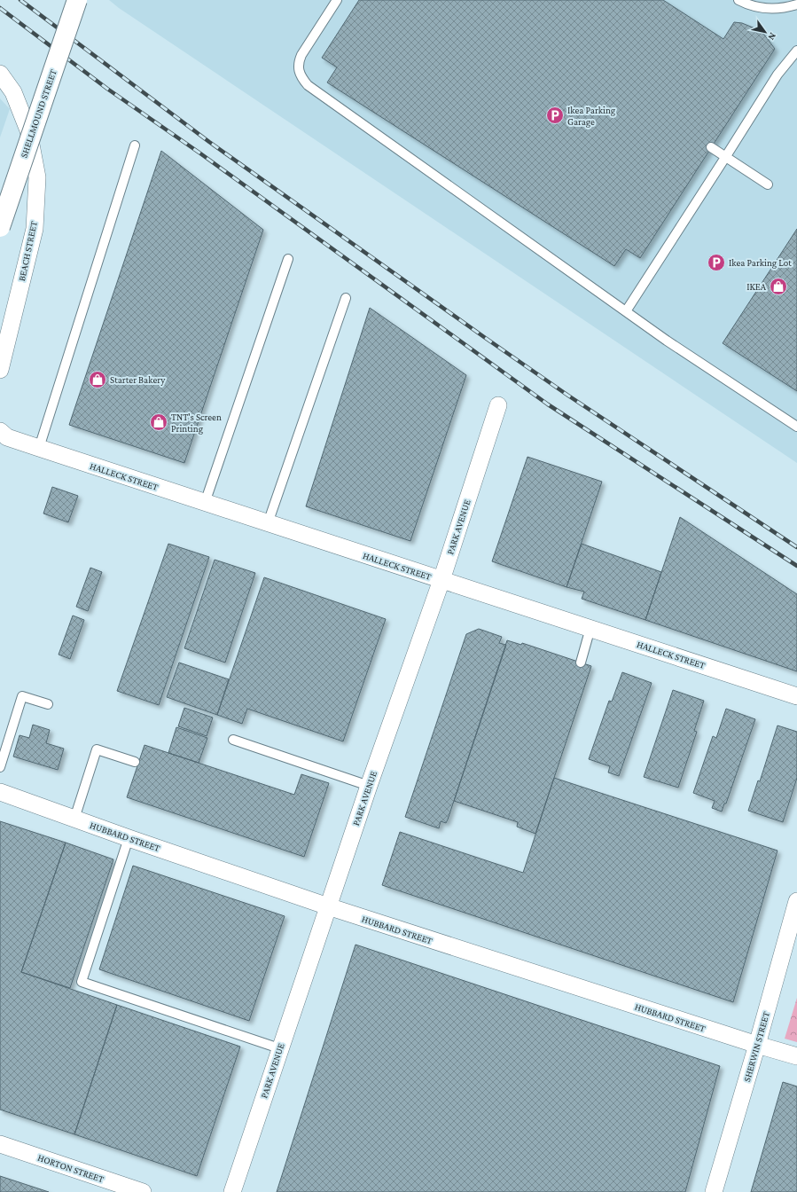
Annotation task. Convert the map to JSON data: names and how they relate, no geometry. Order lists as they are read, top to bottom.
{
  "streets": {
    "main road": ["SHELLMOUND STREET"],
    "street": [
      "BEACH STREET",
      "HALLECK STREET",
      "PARK AVENUE",
      "HUBBARD STREET",
      "SHERWIN STREET",
      "HORTON STREET"
    ]
  },
  "crossings": [
    ["HALLECK STREET", "PARK AVENUE"],
    ["PARK AVENUE", "HUBBARD STREET"],
    ["HUBBARD STREET", "SHERWIN STREET"]
  ],
  "places": {
    "parking": ["Ikea Parking Garage", "Ikea Parking Lot"],
    "shop": ["IKEA", "Starter Bakery", "TNT's Screen Printing"]
  },
  "north": "bottom right"
}
